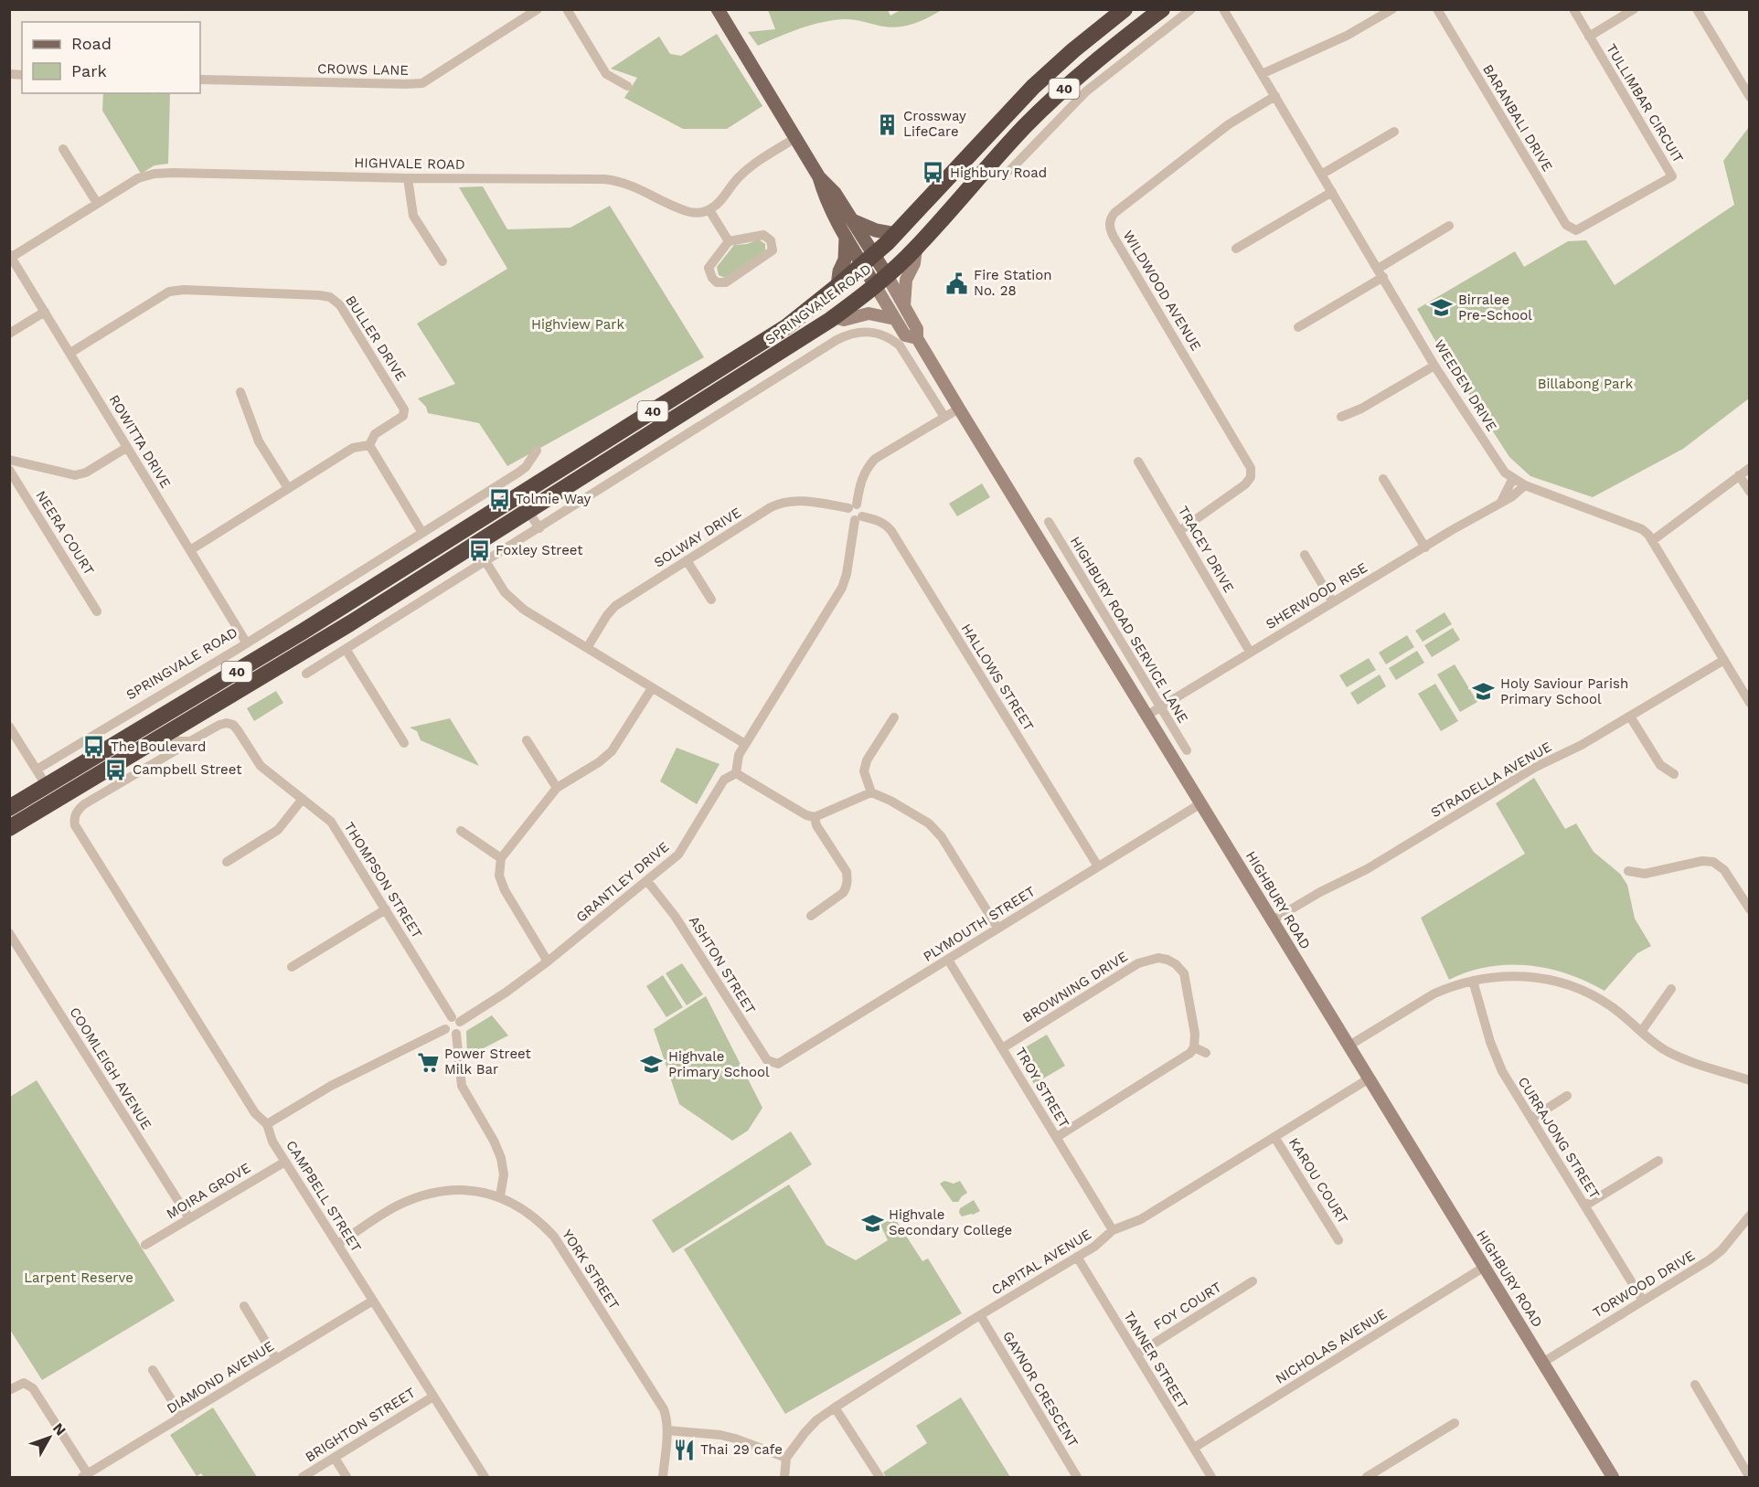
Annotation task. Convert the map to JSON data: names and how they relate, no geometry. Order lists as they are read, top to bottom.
{
  "streets": {
    "highway": ["40", "SPRINGVALE ROAD"],
    "main road": ["HIGHBURY ROAD"],
    "street": [
      "CROWS LANE",
      "TULLIMBAR CIRCUIT",
      "BARANBALI DRIVE",
      "HIGHVALE ROAD",
      "WILDWOOD AVENUE",
      "BULLER DRIVE",
      "WEEDEN DRIVE",
      "ROWITTA DRIVE",
      "NEERA COURT",
      "SOLWAY DRIVE",
      "TRACEY DRIVE",
      "SHERWOOD RISE",
      "HIGHBURY ROAD SERVICE LANE",
      "HALLOWS STREET",
      "STRADELLA AVENUE",
      "THOMPSON STREET",
      "GRANTLEY DRIVE",
      "PLYMOUTH STREET",
      "ASHTON STREET",
      "BROWNING DRIVE",
      "COOMLEIGH AVENUE",
      "TROY STREET",
      "CURRAJONG STREET",
      "KAROU COURT",
      "MOIRA GROVE",
      "CAMPBELL STREET",
      "CAPITAL AVENUE",
      "YORK STREET",
      "TORWOOD DRIVE",
      "FOY COURT",
      "NICHOLAS AVENUE",
      "TANNER STREET",
      "DIAMOND AVENUE",
      "GAYNOR CRESCENT",
      "BRIGHTON STREET"
    ]
  },
  "crossings": [
    ["TULLIMBAR CIRCUIT", "BARANBALI DRIVE"],
    ["HIGHVALE ROAD", "ROWITTA DRIVE"],
    ["WILDWOOD AVENUE", "WEEDEN DRIVE"],
    ["WILDWOOD AVENUE", "TRACEY DRIVE"],
    ["SPRINGVALE ROAD", "ROWITTA DRIVE"],
    ["SPRINGVALE ROAD", "THOMPSON STREET"],
    ["SPRINGVALE ROAD", "HIGHBURY ROAD"],
    ["SPRINGVALE ROAD", "CAMPBELL STREET"],
    ["BULLER DRIVE", "ROWITTA DRIVE"],
    ["WEEDEN DRIVE", "SHERWOOD RISE"],
    ["WEEDEN DRIVE", "STRADELLA AVENUE"],
    ["TRACEY DRIVE", "SHERWOOD RISE"],
    ["SHERWOOD RISE", "HIGHBURY ROAD SERVICE LANE"],
    ["SHERWOOD RISE", "HIGHBURY ROAD"],
    ["HALLOWS STREET", "PLYMOUTH STREET"],
    ["STRADELLA AVENUE", "HIGHBURY ROAD"],
    ["THOMPSON STREET", "GRANTLEY DRIVE"],
    ["GRANTLEY DRIVE", "ASHTON STREET"],
    ["HIGHBURY ROAD", "PLYMOUTH STREET"],
    ["HIGHBURY ROAD", "CAPITAL AVENUE"],
    ["HIGHBURY ROAD", "TORWOOD DRIVE"],
    ["HIGHBURY ROAD", "NICHOLAS AVENUE"],
    ["PLYMOUTH STREET", "ASHTON STREET"],
    ["PLYMOUTH STREET", "TROY STREET"],
    ["BROWNING DRIVE", "TROY STREET"],
    ["COOMLEIGH AVENUE", "MOIRA GROVE"],
    ["TROY STREET", "CAPITAL AVENUE"],
    ["CURRAJONG STREET", "TORWOOD DRIVE"],
    ["KAROU COURT", "CAPITAL AVENUE"],
    ["MOIRA GROVE", "CAMPBELL STREET"],
    ["CAMPBELL STREET", "YORK STREET"],
    ["CAMPBELL STREET", "DIAMOND AVENUE"],
    ["CAMPBELL STREET", "BRIGHTON STREET"],
    ["CAPITAL AVENUE", "TANNER STREET"],
    ["CAPITAL AVENUE", "GAYNOR CRESCENT"],
    ["FOY COURT", "TANNER STREET"],
    ["NICHOLAS AVENUE", "TANNER STREET"]
  ],
  "parks": ["Highview Park", "Billabong Park", "Larpent Reserve"],
  "places": {
    "building": ["Crossway LifeCare"],
    "bus stop": [
      "Highbury Road",
      "Tolmie Way",
      "Foxley Street",
      "The Boulevard",
      "Campbell Street"
    ],
    "public building": ["Fire Station No. 28"],
    "school or university": [
      "Birralee Pre-School",
      "Holy Saviour Parish Primary School",
      "Highvale Primary School",
      "Highvale Secondary College"
    ],
    "supermarket": ["Power Street Milk Bar"],
    "restaurant": ["Thai 29 cafe"]
  },
  "legend": ["Road", "Park"],
  "north": "top right"
}
